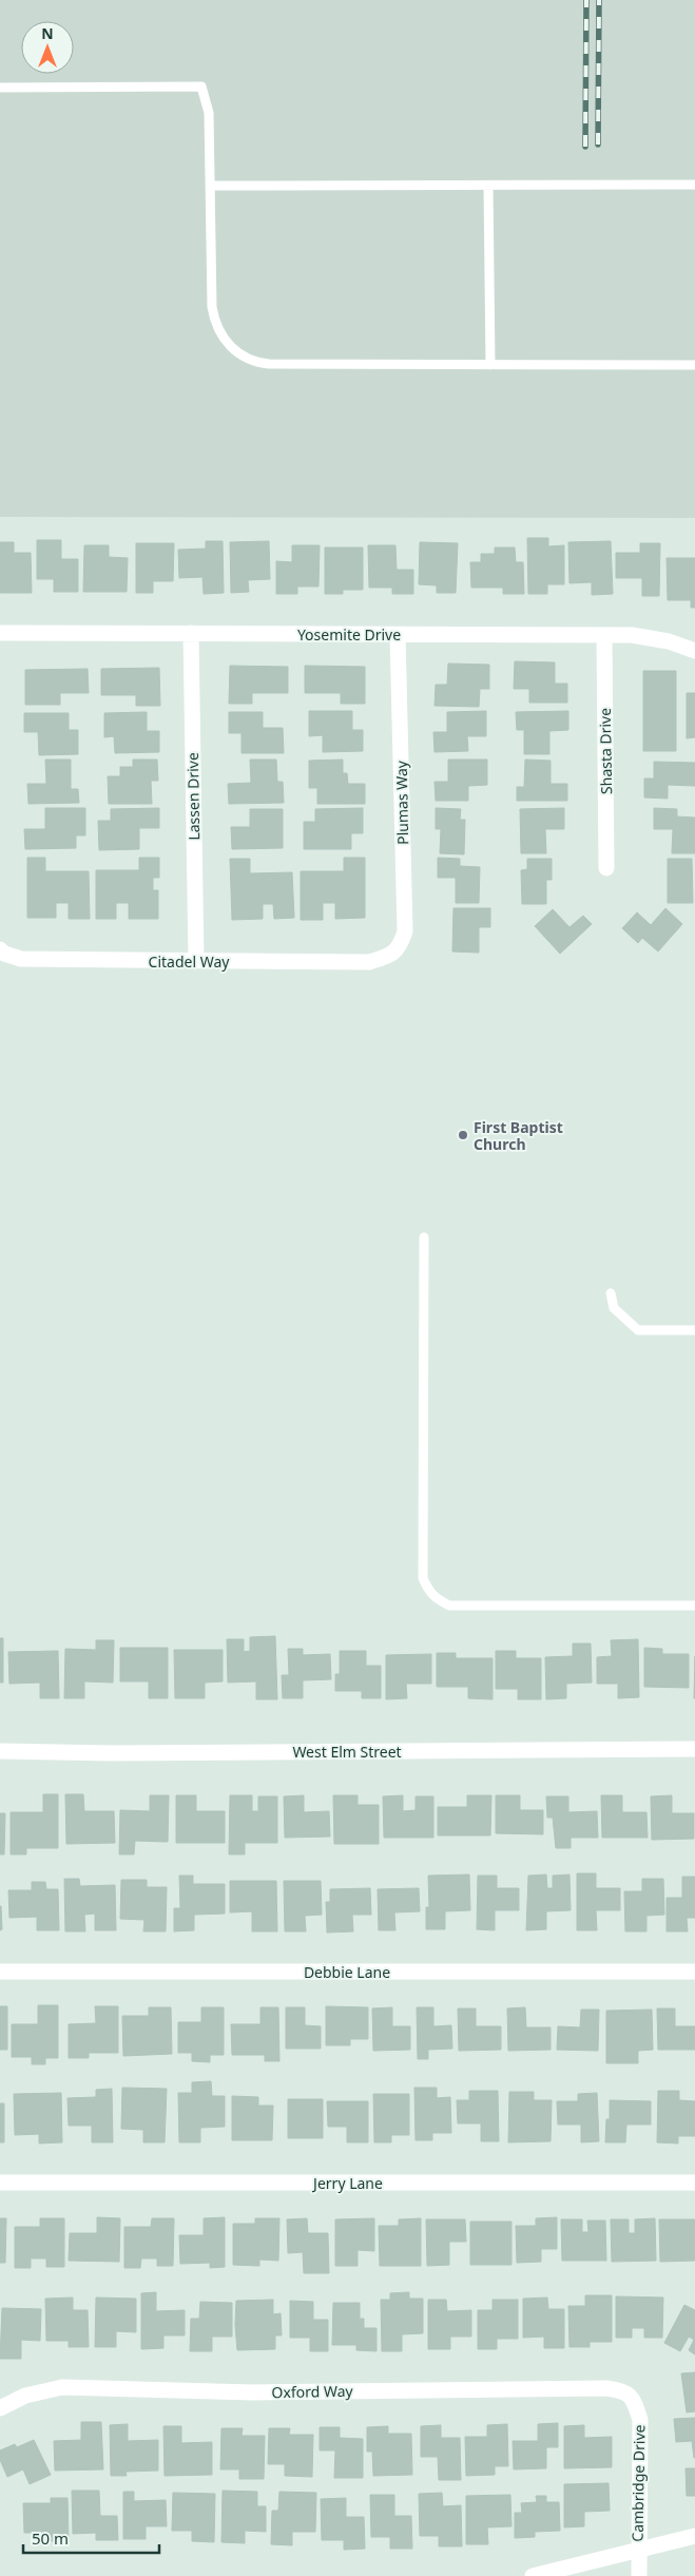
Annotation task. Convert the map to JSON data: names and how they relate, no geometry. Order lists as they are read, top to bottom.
{
  "streets": {
    "street": [
      "Yosemite Drive",
      "Shasta Drive",
      "Lassen Drive",
      "Plumas Way",
      "Citadel Way",
      "West Elm Street",
      "Debbie Lane",
      "Jerry Lane",
      "Oxford Way",
      "Cambridge Drive"
    ]
  },
  "crossings": [
    ["Yosemite Drive", "Shasta Drive"],
    ["Yosemite Drive", "Lassen Drive"],
    ["Yosemite Drive", "Plumas Way"],
    ["Lassen Drive", "Citadel Way"],
    ["Plumas Way", "Citadel Way"],
    ["Oxford Way", "Cambridge Drive"]
  ],
  "places": ["First Baptist Church"],
  "scale_bar": "50 m",
  "north": "top"
}
